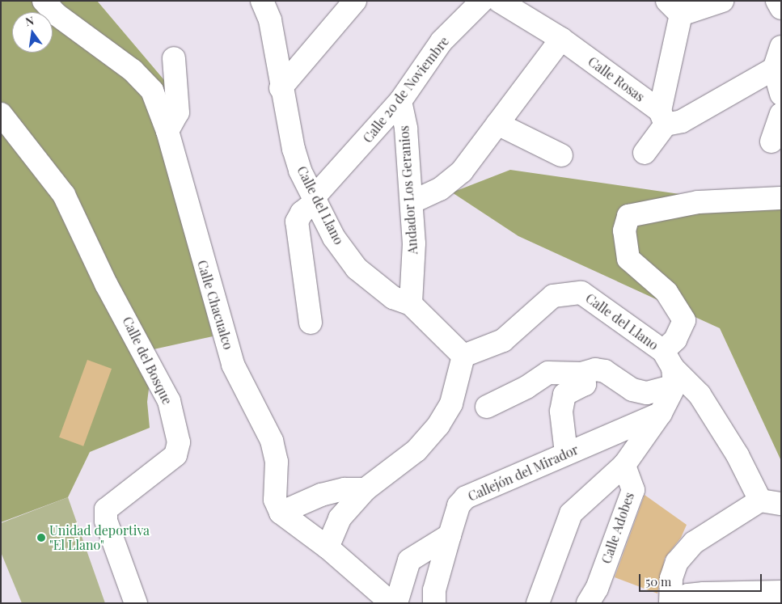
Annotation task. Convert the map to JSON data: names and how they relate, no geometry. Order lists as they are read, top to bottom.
{
  "streets": {
    "street": [
      "Calle Rosas",
      "Calle 20 de Noviembre",
      "Andador Los Geranios",
      "Calle del Llano",
      "Calle Chacualco",
      "Calle del Bosque",
      "Callejón del Mirador",
      "Calle Adobes"
    ]
  },
  "crossings": [
    ["Calle 20 de Noviembre", "Andador Los Geranios"],
    ["Calle 20 de Noviembre", "Calle del Llano"],
    ["Andador Los Geranios", "Calle del Llano"]
  ],
  "places": ["Unidad deportiva \"El Llano\""],
  "scale_bar": "50 m",
  "north": "top"
}
